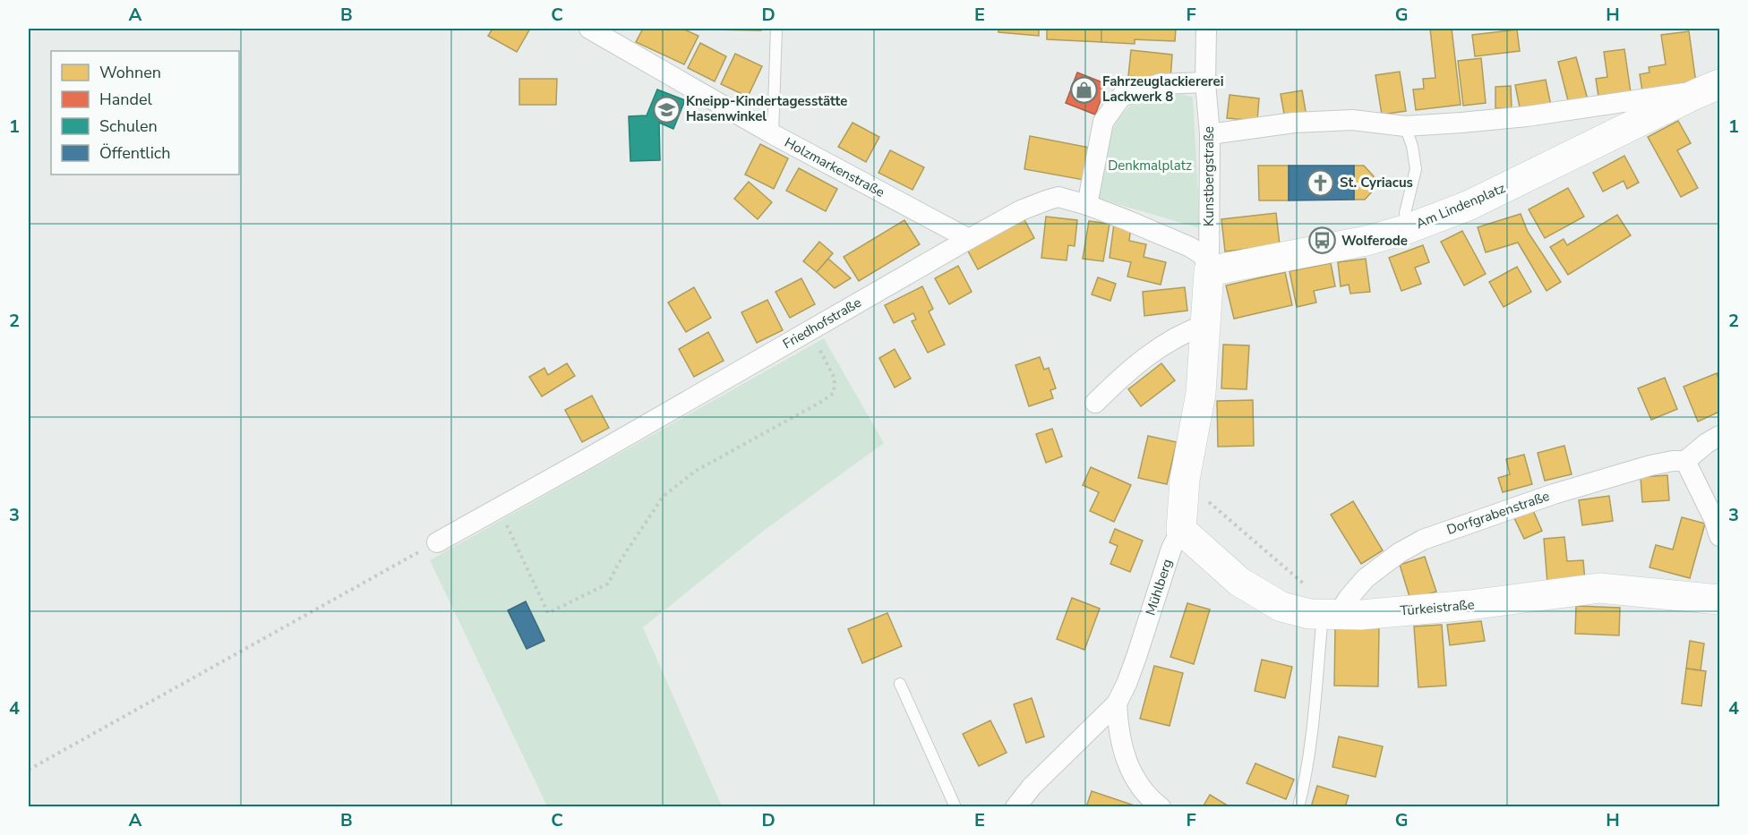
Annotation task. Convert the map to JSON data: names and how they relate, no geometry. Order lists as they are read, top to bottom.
{
  "streets": {
    "main road": ["Am Lindenplatz", "Mühlberg", "Türkeistraße"],
    "street": [
      "Holzmarkenstraße",
      "Kunstbergstraße",
      "Friedhofstraße",
      "Dorfgrabenstraße"
    ]
  },
  "crossings": [
    ["Holzmarkenstraße", "Friedhofstraße"],
    ["Kunstbergstraße", "Am Lindenplatz"],
    ["Kunstbergstraße", "Friedhofstraße"],
    ["Kunstbergstraße", "Mühlberg"],
    ["Am Lindenplatz", "Friedhofstraße"],
    ["Am Lindenplatz", "Mühlberg"],
    ["Friedhofstraße", "Mühlberg"],
    ["Dorfgrabenstraße", "Türkeistraße"],
    ["Mühlberg", "Türkeistraße"]
  ],
  "parks": ["Denkmalplatz"],
  "places": {
    "shop": ["Fahrzeuglackiererei Lackwerk 8"],
    "school or university": ["Kneipp-Kindertagesstätte Hasenwinkel"],
    "church": ["St. Cyriacus"],
    "bus stop": ["Wolferode"]
  },
  "legend": [
    "Wohnen",
    "Handel",
    "Schulen",
    "Öffentlich"
  ],
  "grid": {
    "columns": [
      "A",
      "B",
      "C",
      "D",
      "E",
      "F",
      "G",
      "H"
    ],
    "rows": [
      "1",
      "2",
      "3",
      "4"
    ]
  }
}
